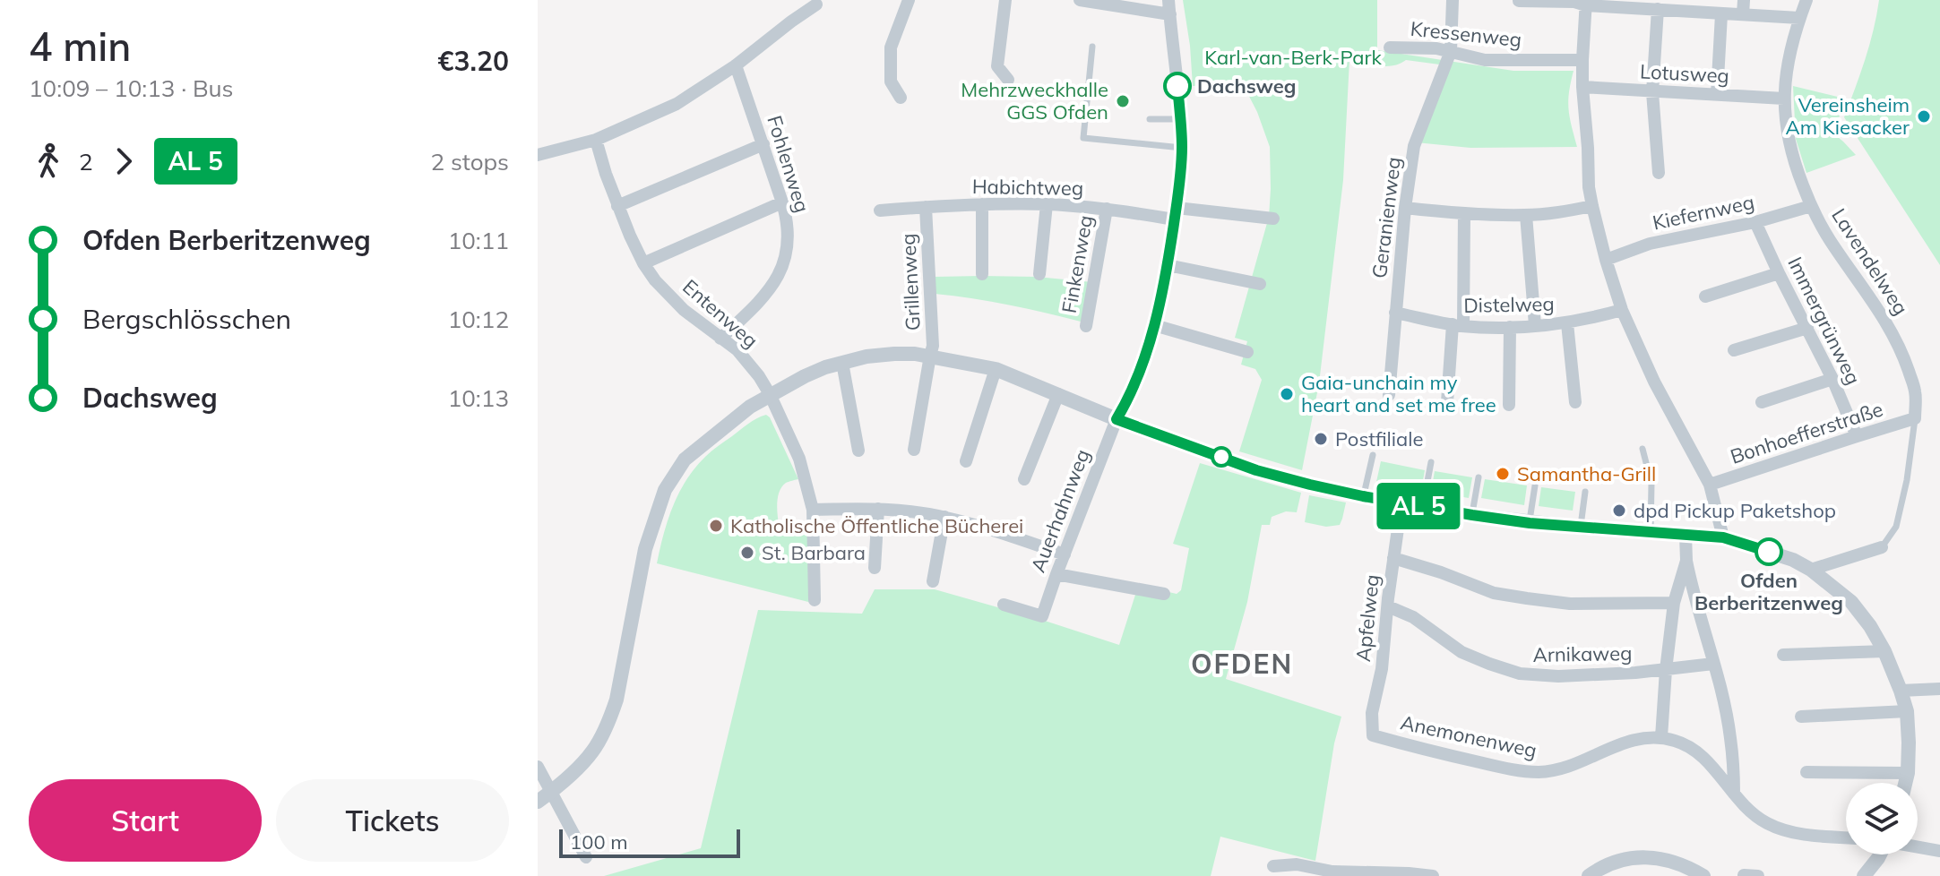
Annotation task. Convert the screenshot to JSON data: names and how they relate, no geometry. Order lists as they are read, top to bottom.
{
  "streets": {
    "street": [
      "Kressenweg",
      "Lotusweg",
      "Fohlenweg",
      "Habichtweg",
      "Kiefernweg",
      "Geranienweg",
      "Lavendelweg",
      "Finkenweg",
      "Grillenweg",
      "Distelweg",
      "Entenweg",
      "Immergrünweg",
      "Bonhoefferstraße",
      "Auerhahnweg",
      "Apfelweg",
      "Arnikaweg",
      "Anemonenweg"
    ]
  },
  "crossings": [
    ["Kressenweg", "Geranienweg"],
    ["Lotusweg", "Lavendelweg"],
    ["Fohlenweg", "Entenweg"],
    ["Habichtweg", "Finkenweg"],
    ["Habichtweg", "Grillenweg"],
    ["Habichtweg", "Auerhahnweg"],
    ["Kiefernweg", "Lavendelweg"],
    ["Kiefernweg", "Immergrünweg"],
    ["Geranienweg", "Distelweg"],
    ["Lavendelweg", "Bonhoefferstraße"],
    ["Immergrünweg", "Bonhoefferstraße"],
    ["Apfelweg", "Arnikaweg"],
    ["Apfelweg", "Anemonenweg"]
  ],
  "districts": ["OFDEN"],
  "parks": ["Karl-van-Berk-Park"],
  "places": [
    "Dachsweg",
    "Mehrzweckhalle GGS Ofden",
    "Vereinsheim Am Kiesacker",
    "Gaia-unchain my heart and set me free",
    "Postfiliale",
    "Samantha-Grill",
    "dpd Pickup Paketshop",
    "Katholische Öffentliche Bücherei",
    "Ofden Berberitzenweg",
    "St. Barbara"
  ],
  "scale_bar": "100 m",
  "page": {
    "heading": ["4 min", "10:09 – 10:13 · Bus", "€3.20"],
    "on_map": "AL 5",
    "legs": ["2", "AL 5", "2 stops"],
    "list": [
      {
        "name": "Ofden Berberitzenweg",
        "value": "10:11"
      },
      {
        "name": "Bergschlösschen",
        "value": "10:12"
      },
      {
        "name": "Dachsweg",
        "value": "10:13"
      }
    ],
    "buttons": ["Start", "Tickets"],
    "scale": "100 m"
  }
}
